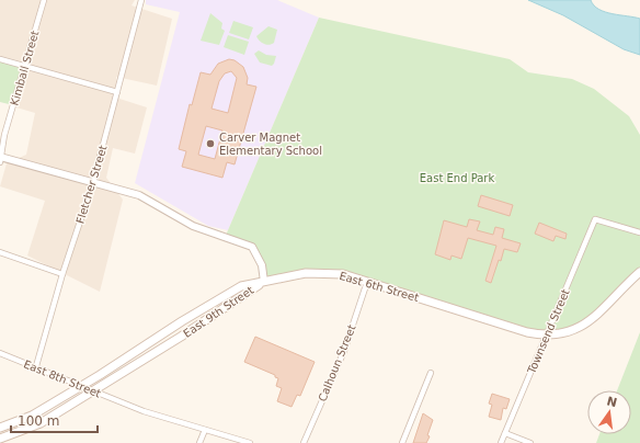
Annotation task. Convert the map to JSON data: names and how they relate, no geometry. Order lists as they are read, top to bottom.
{
  "streets": {
    "main road": ["East 6th Street", "East 9th Street"],
    "street": [
      "Kimball Street",
      "Fletcher Street",
      "Townsend Street",
      "Calhoun Street",
      "East 8th Street"
    ]
  },
  "crossings": [
    ["Fletcher Street", "East 8th Street"],
    ["East 6th Street", "East 9th Street"],
    ["East 6th Street", "Townsend Street"],
    ["East 6th Street", "Calhoun Street"],
    ["East 9th Street", "East 8th Street"]
  ],
  "parks": ["East End Park"],
  "places": ["Carver Magnet Elementary School"],
  "scale_bar": "100 m",
  "north": "top"
}
